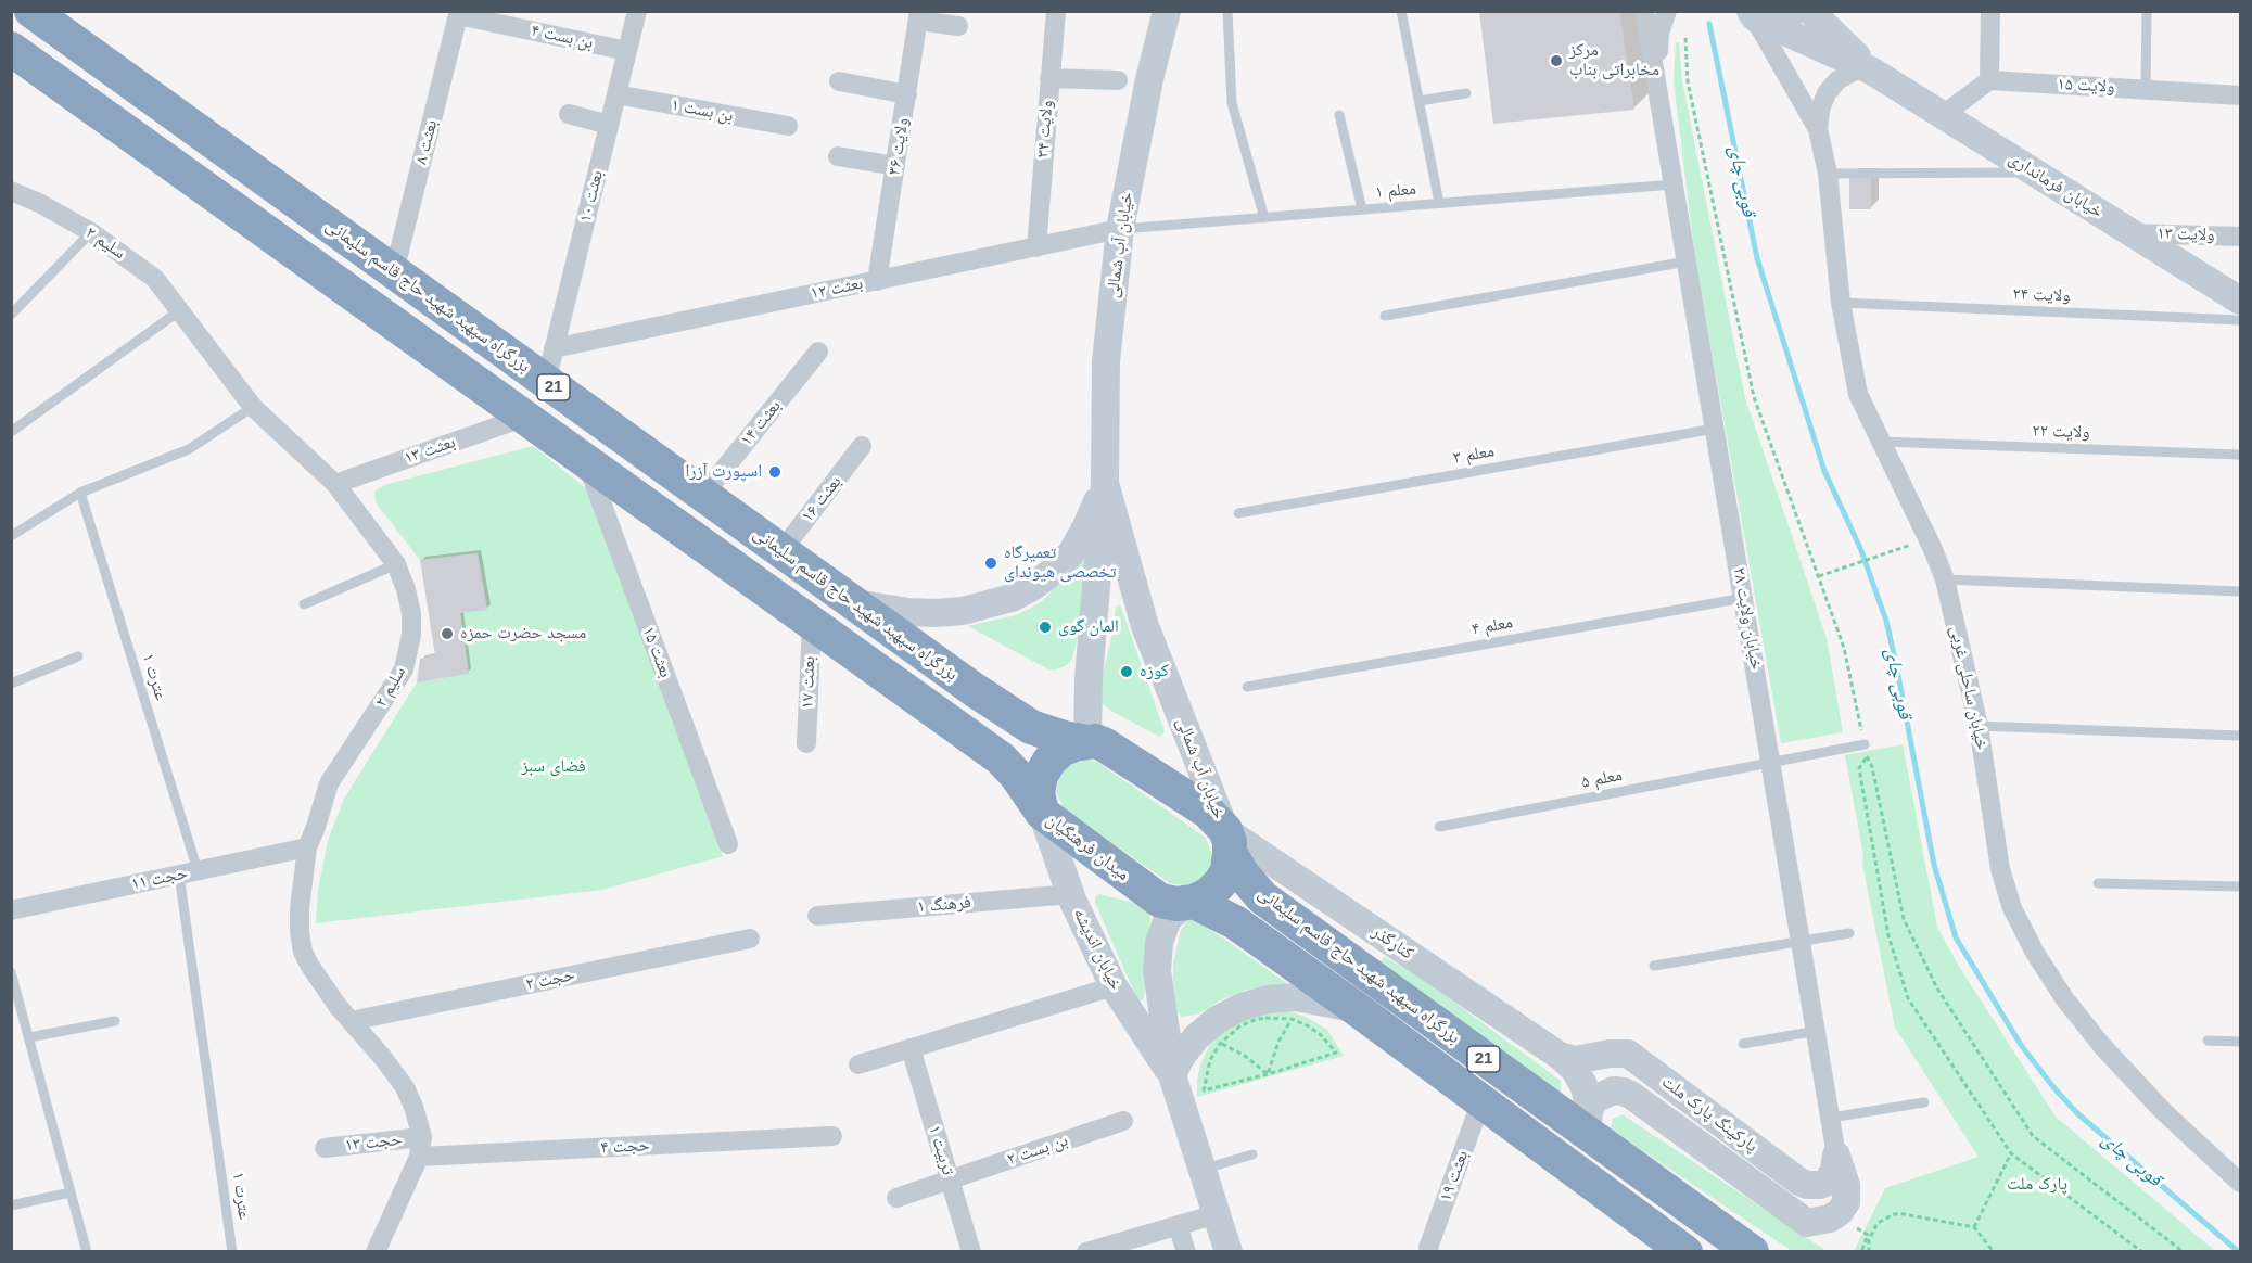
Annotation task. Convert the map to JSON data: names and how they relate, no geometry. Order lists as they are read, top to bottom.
{
  "streets": {
    "highway": ["بزرگراه سپهبد شهید حاج قاسم سلیمانی", "21", "میدان فرهنگیان"],
    "main road": [
      "خیابان فرمانداری",
      "خیابان آب شمالی",
      "کنارگذر",
      "خیابان اندیشه",
      "پارکینگ پارک ملت"
    ],
    "street": [
      "بن بست ۴",
      "ولایت ۱۵",
      "بن بست ۱",
      "ولایت ۳۴",
      "بعثت ۸",
      "ولایت ۳۶",
      "بعثت ۱۰",
      "ولایت ۱۳",
      "سلیم ۲",
      "بعثت ۱۲",
      "بعثت ۱۴",
      "بعثت ۱۳",
      "بعثت ۱۶",
      "خیابان ولایت ۲۸",
      "بعثت ۱۵",
      "بعثت ۱۷",
      "خیابان ساحلی غربی",
      "حجت ۱۱",
      "فرهنگ ۱",
      "حجت ۲",
      "حجت ۱۳",
      "حجت ۴",
      "تربیت ۱",
      "بن بست ۲",
      "بعثت ۱۹"
    ],
    "lane": [
      "معلم ۱",
      "ولایت ۲۴",
      "ولایت ۲۲",
      "معلم ۳",
      "معلم ۴",
      "عترت ۱",
      "معلم ۵"
    ]
  },
  "crossings": [
    ["بن بست ۴", "بعثت ۸"],
    ["بن بست ۴", "بعثت ۱۰"],
    ["بن بست ۱", "بعثت ۱۰"],
    ["ولایت ۳۴", "بعثت ۱۲"],
    ["بعثت ۸", "بزرگراه سپهبد شهید حاج قاسم سلیمانی"],
    ["ولایت ۳۶", "بعثت ۱۲"],
    ["خیابان فرمانداری", "ولایت ۱۳"],
    ["خیابان فرمانداری", "خیابان ساحلی غربی"],
    ["معلم ۱", "خیابان آب شمالی"],
    ["معلم ۱", "بعثت ۱۲"],
    ["معلم ۱", "خیابان ولایت ۲۸"],
    ["بعثت ۱۰", "بعثت ۱۲"],
    ["بعثت ۱۰", "بزرگراه سپهبد شهید حاج قاسم سلیمانی"],
    ["سلیم ۲", "بعثت ۱۳"],
    ["سلیم ۲", "حجت ۱۱"],
    ["سلیم ۲", "حجت ۲"],
    ["سلیم ۲", "حجت ۱۳"],
    ["سلیم ۲", "حجت ۴"],
    ["خیابان آب شمالی", "بعثت ۱۲"],
    ["خیابان آب شمالی", "بزرگراه سپهبد شهید حاج قاسم سلیمانی"],
    ["خیابان آب شمالی", "21"],
    ["خیابان آب شمالی", "میدان فرهنگیان"],
    ["خیابان آب شمالی", "کنارگذر"],
    ["ولایت ۲۴", "خیابان ساحلی غربی"],
    ["بزرگراه سپهبد شهید حاج قاسم سلیمانی", "21"],
    ["بزرگراه سپهبد شهید حاج قاسم سلیمانی", "بعثت ۱۴"],
    ["بزرگراه سپهبد شهید حاج قاسم سلیمانی", "بعثت ۱۶"],
    ["بزرگراه سپهبد شهید حاج قاسم سلیمانی", "میدان فرهنگیان"],
    ["بزرگراه سپهبد شهید حاج قاسم سلیمانی", "کنارگذر"],
    ["بزرگراه سپهبد شهید حاج قاسم سلیمانی", "خیابان اندیشه"],
    ["بزرگراه سپهبد شهید حاج قاسم سلیمانی", "بعثت ۱۹"],
    ["21", "بعثت ۱۳"],
    ["21", "بعثت ۱۵"],
    ["21", "بعثت ۱۷"],
    ["21", "میدان فرهنگیان"],
    ["21", "کنارگذر"],
    ["21", "خیابان اندیشه"],
    ["ولایت ۲۲", "خیابان ساحلی غربی"],
    ["معلم ۳", "خیابان ولایت ۲۸"],
    ["خیابان ولایت ۲۸", "معلم ۴"],
    ["خیابان ولایت ۲۸", "معلم ۵"],
    ["خیابان ولایت ۲۸", "پارکینگ پارک ملت"],
    ["عترت ۱", "حجت ۱۱"],
    ["میدان فرهنگیان", "خیابان اندیشه"],
    ["فرهنگ ۱", "خیابان اندیشه"],
    ["کنارگذر", "پارکینگ پارک ملت"],
    ["حجت ۱۳", "حجت ۴"],
    ["تربیت ۱", "بن بست ۲"]
  ],
  "water": ["قوبی چای"],
  "parks": ["فضای سبز", "پارک ملت"],
  "places": [
    "مرکز مخابراتی بناب",
    "اسپورت آزرا",
    "تعمیرگاه تخصصی هیوندای",
    "المان گوی",
    "مسجد حضرت حمزه",
    "کوزه"
  ]
}
